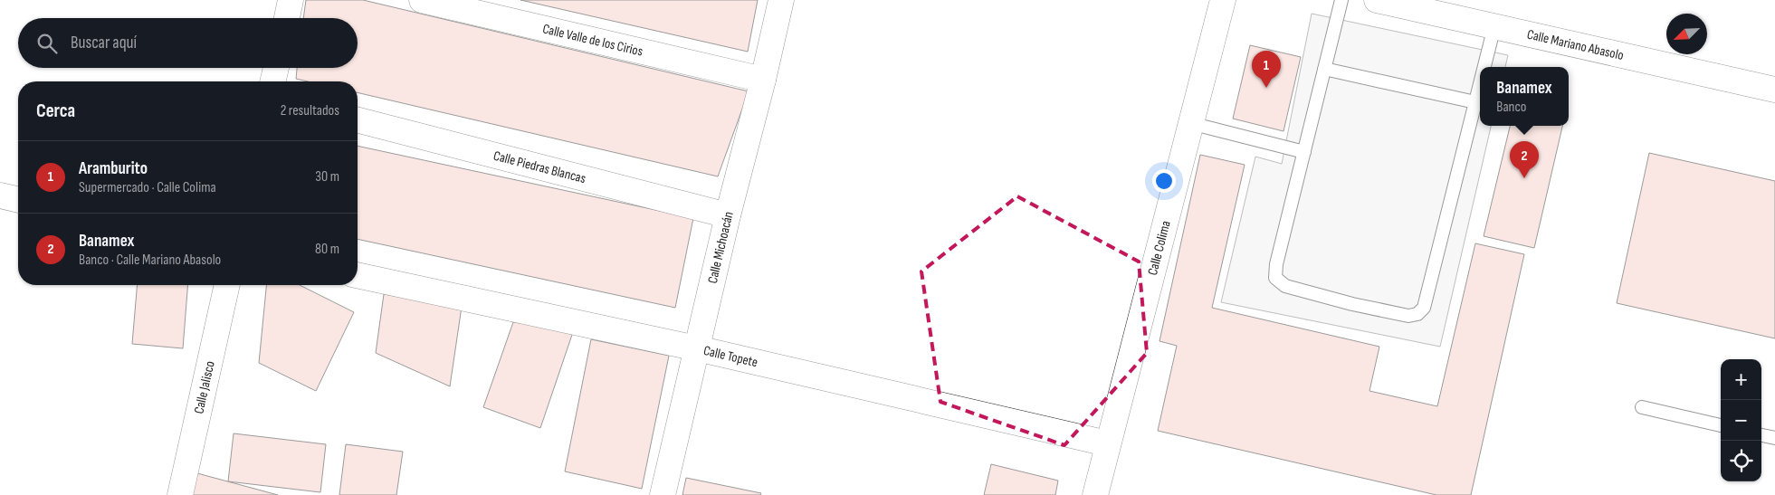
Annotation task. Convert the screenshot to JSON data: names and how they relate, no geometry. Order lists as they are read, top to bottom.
{
  "streets": {
    "street": [
      "Calle Valle de los Cirios",
      "Calle Mariano Abasolo",
      "Calle Piedras Blancas",
      "Calle Michoacán",
      "Calle Colima",
      "Calle Topete",
      "Calle Jalisco"
    ]
  },
  "crossings": [
    ["Calle Valle de los Cirios", "Calle Michoacán"],
    ["Calle Piedras Blancas", "Calle Michoacán"],
    ["Calle Michoacán", "Calle Topete"],
    ["Calle Colima", "Calle Topete"]
  ],
  "north": "bottom left",
  "page": {
    "search": "Buscar aquí",
    "pins": ["1", "2"],
    "popup": ["Banamex", "Banco"],
    "heading": ["Cerca", "2 resultados"],
    "list": [
      {
        "mark": "1",
        "name": "Aramburito",
        "note": "Supermercado · Calle Colima",
        "value": "30 m"
      },
      {
        "mark": "2",
        "name": "Banamex",
        "note": "Banco · Calle Mariano Abasolo",
        "value": "80 m"
      }
    ],
    "map_buttons": ["+", "−"]
  }
}
